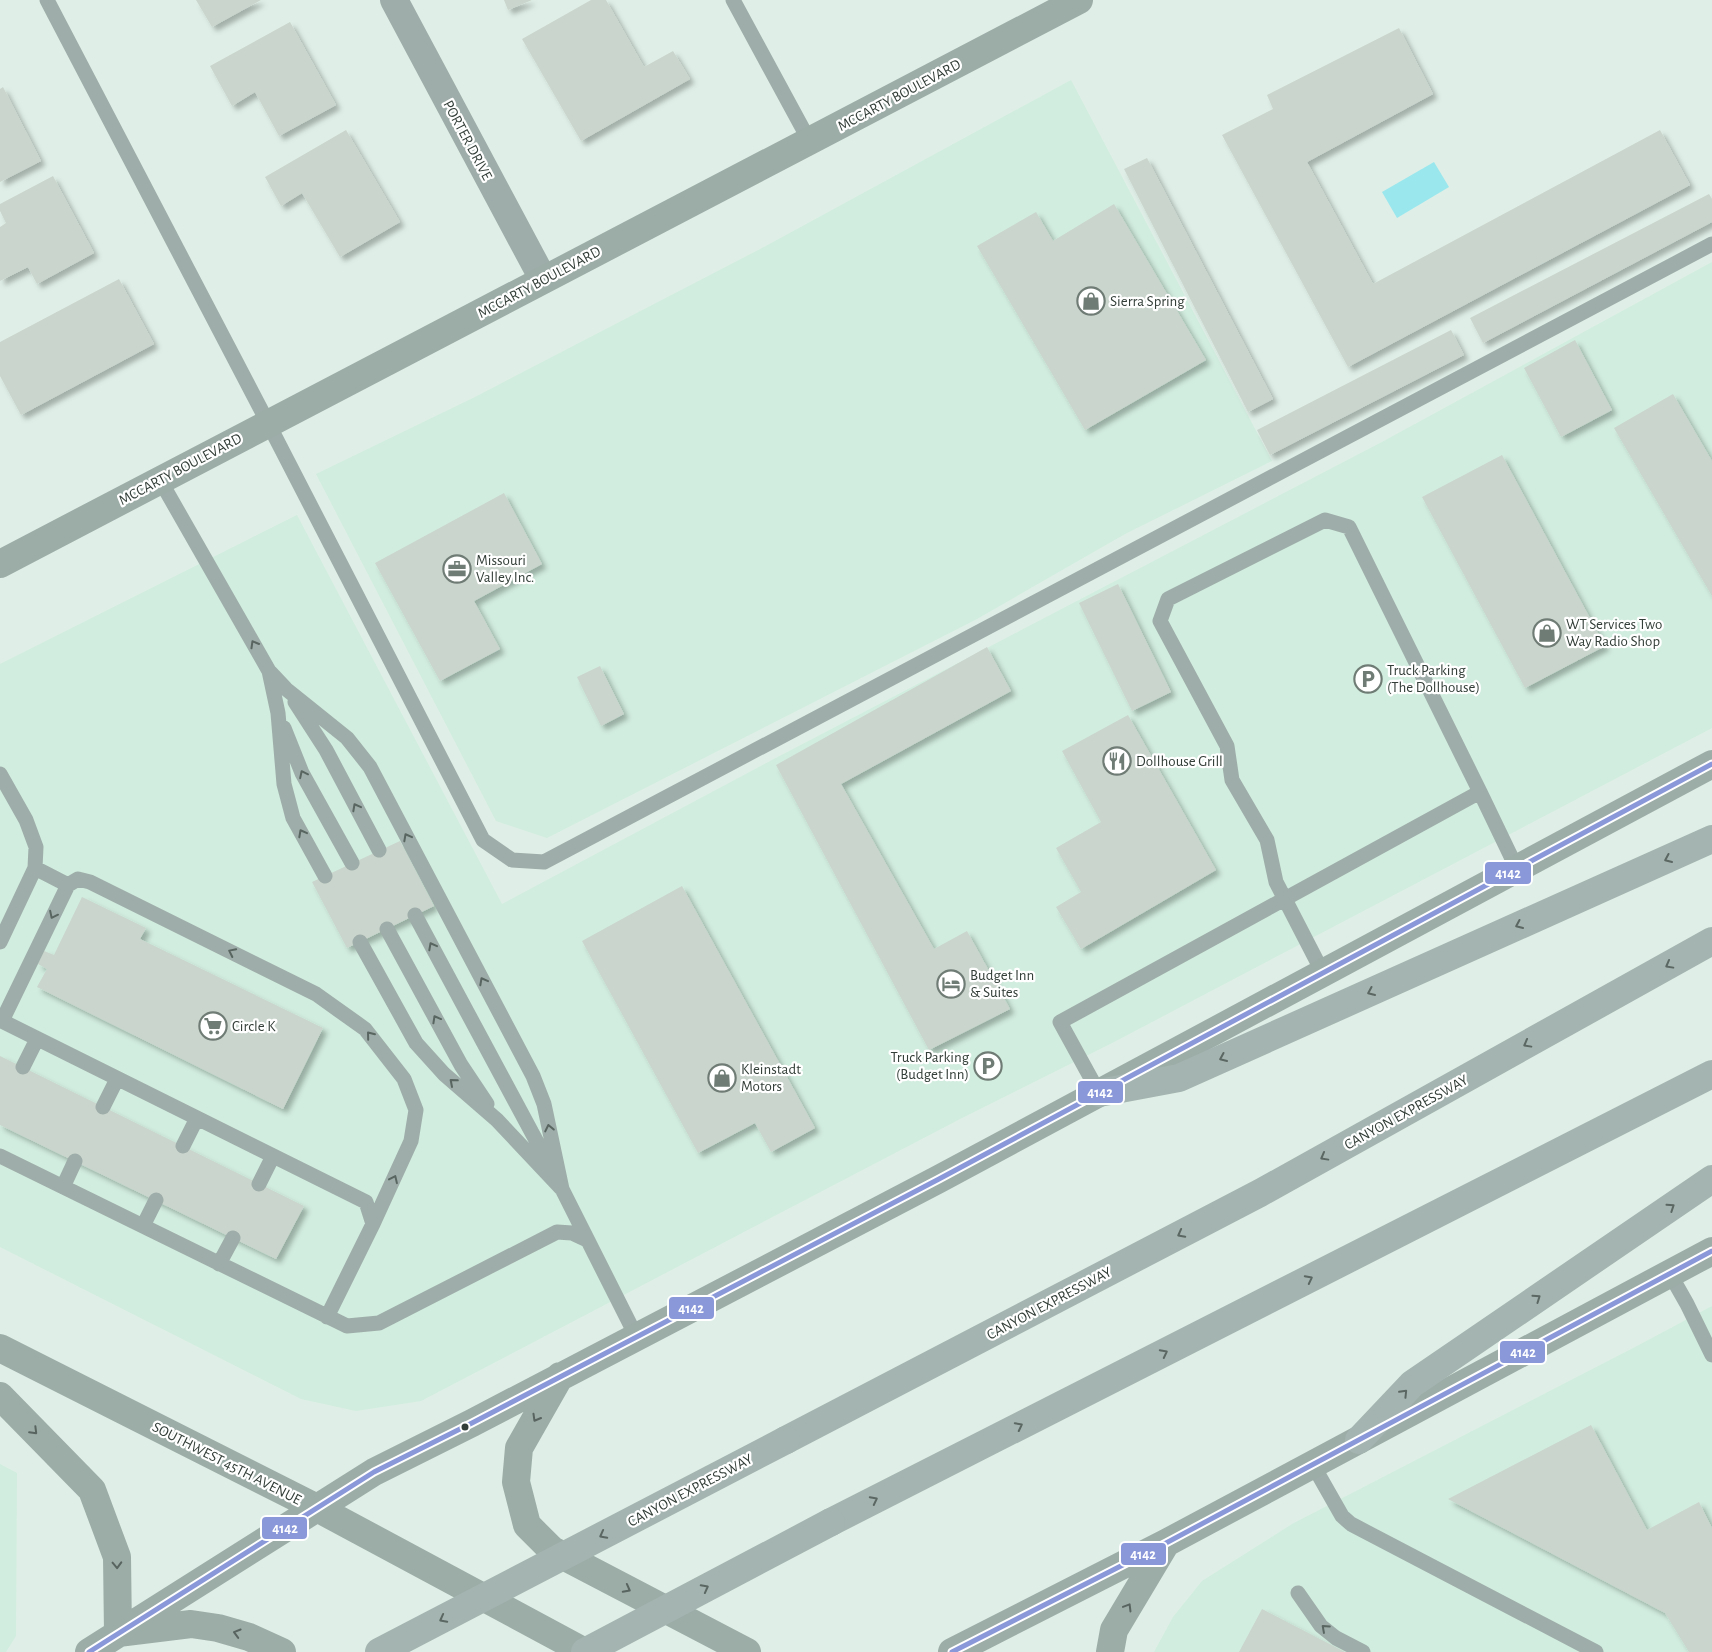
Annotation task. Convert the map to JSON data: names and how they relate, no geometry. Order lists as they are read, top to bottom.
{
  "streets": {
    "highway": ["CANYON EXPRESSWAY"],
    "main road": ["MCCARTY BOULEVARD", "SOUTHWEST 45TH AVENUE"],
    "street": ["PORTER DRIVE"]
  },
  "crossings": [
    ["MCCARTY BOULEVARD", "PORTER DRIVE"]
  ],
  "places": {
    "shop": ["Sierra Spring", "WT Services Two Way Radio Shop", "Kleinstadt Motors"],
    "office": ["Missouri Valley Inc."],
    "parking": ["Truck Parking (The Dollhouse)", "Truck Parking (Budget Inn)"],
    "restaurant": ["Dollhouse Grill"],
    "hotel": ["Budget Inn & Suites"],
    "supermarket": ["Circle K"]
  },
  "lines": ["transit line 4142"]
}
